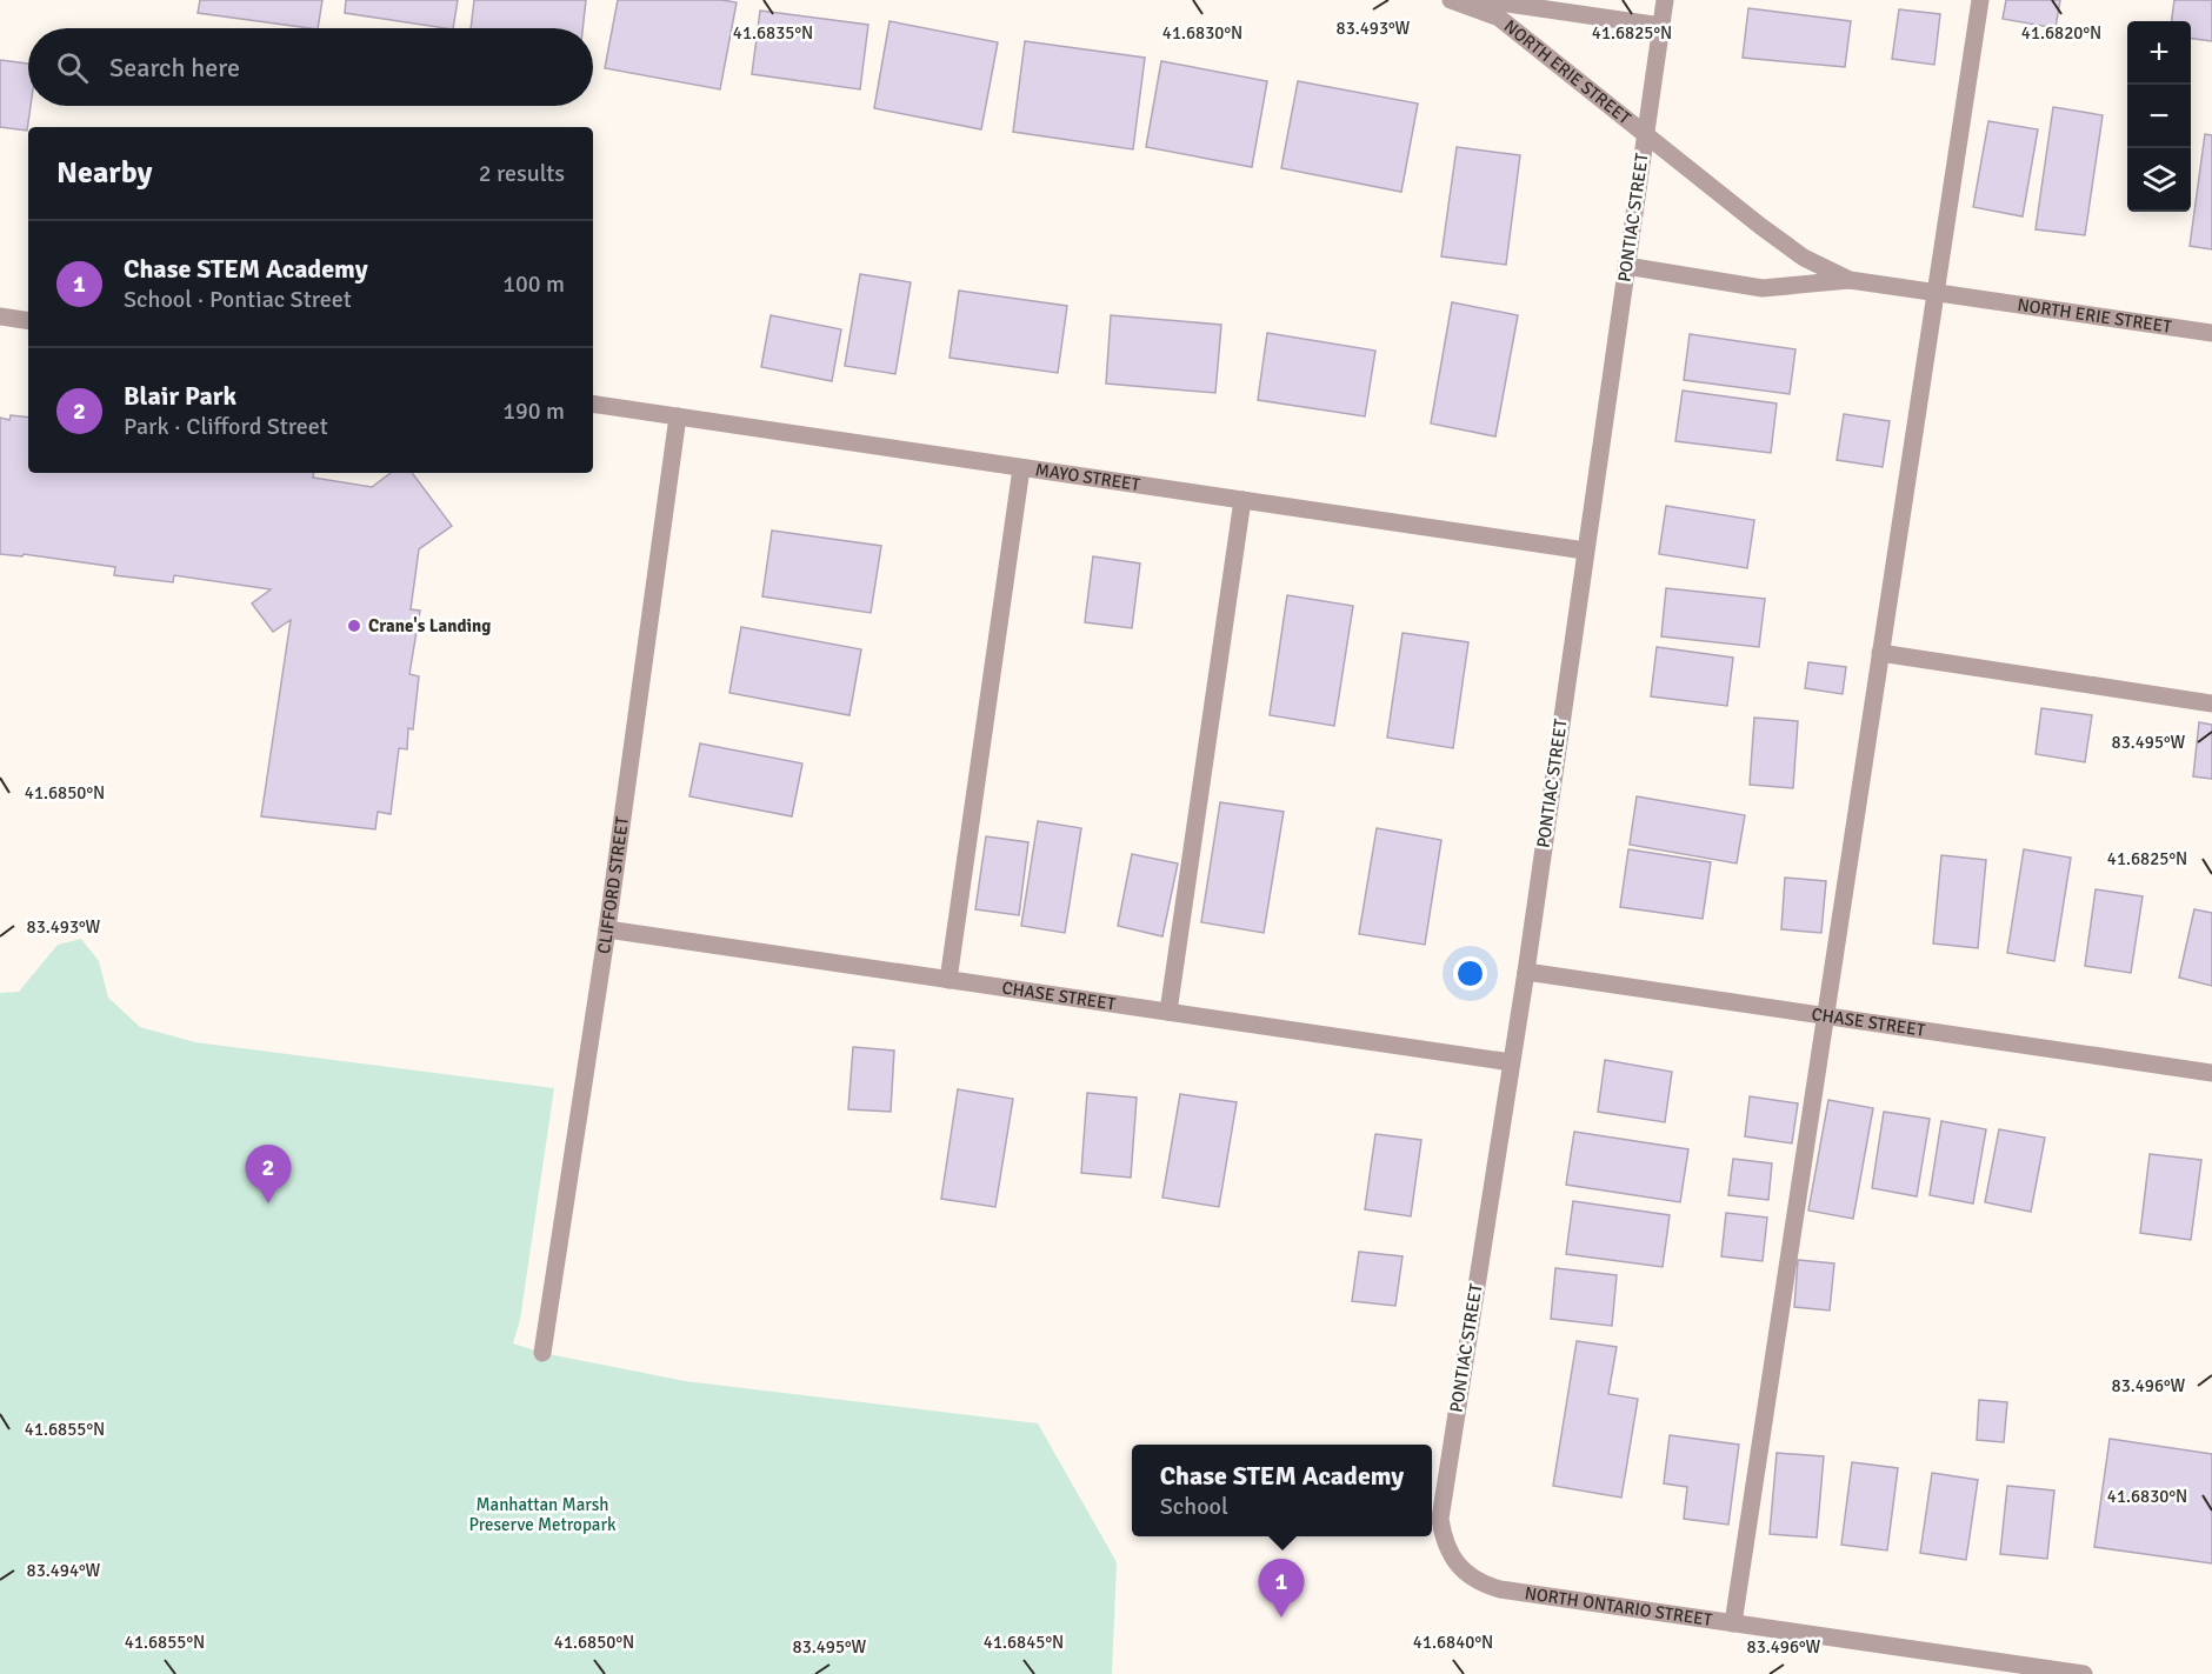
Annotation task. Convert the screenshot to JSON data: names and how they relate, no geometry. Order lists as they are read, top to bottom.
{
  "streets": {
    "street": [
      "NORTH ERIE STREET",
      "PONTIAC STREET",
      "MAYO STREET",
      "CLIFFORD STREET",
      "CHASE STREET",
      "NORTH ONTARIO STREET"
    ]
  },
  "crossings": [
    ["NORTH ERIE STREET", "PONTIAC STREET"],
    ["PONTIAC STREET", "MAYO STREET"],
    ["PONTIAC STREET", "CHASE STREET"],
    ["PONTIAC STREET", "NORTH ONTARIO STREET"],
    ["MAYO STREET", "CLIFFORD STREET"],
    ["CLIFFORD STREET", "CHASE STREET"]
  ],
  "parks": ["Manhattan Marsh Preserve Metropark"],
  "places": ["Crane's Landing"],
  "page": {
    "map_buttons": ["+", "−"],
    "search": "Search here",
    "heading": ["Nearby", "2 results"],
    "list": [
      {
        "mark": "1",
        "name": "Chase STEM Academy",
        "note": "School · Pontiac Street",
        "value": "100 m"
      },
      {
        "mark": "2",
        "name": "Blair Park",
        "note": "Park · Clifford Street",
        "value": "190 m"
      }
    ],
    "pins": ["2", "1"],
    "popup": ["Chase STEM Academy", "School"]
  },
  "coordinates": [
    "83.493°W",
    "41.6835°N",
    "41.6830°N",
    "41.6825°N",
    "41.6820°N",
    "83.495°W",
    "41.6850°N",
    "83.496°W",
    "41.6855°N",
    "83.494°W",
    "41.6845°N",
    "41.6840°N"
  ]
}
